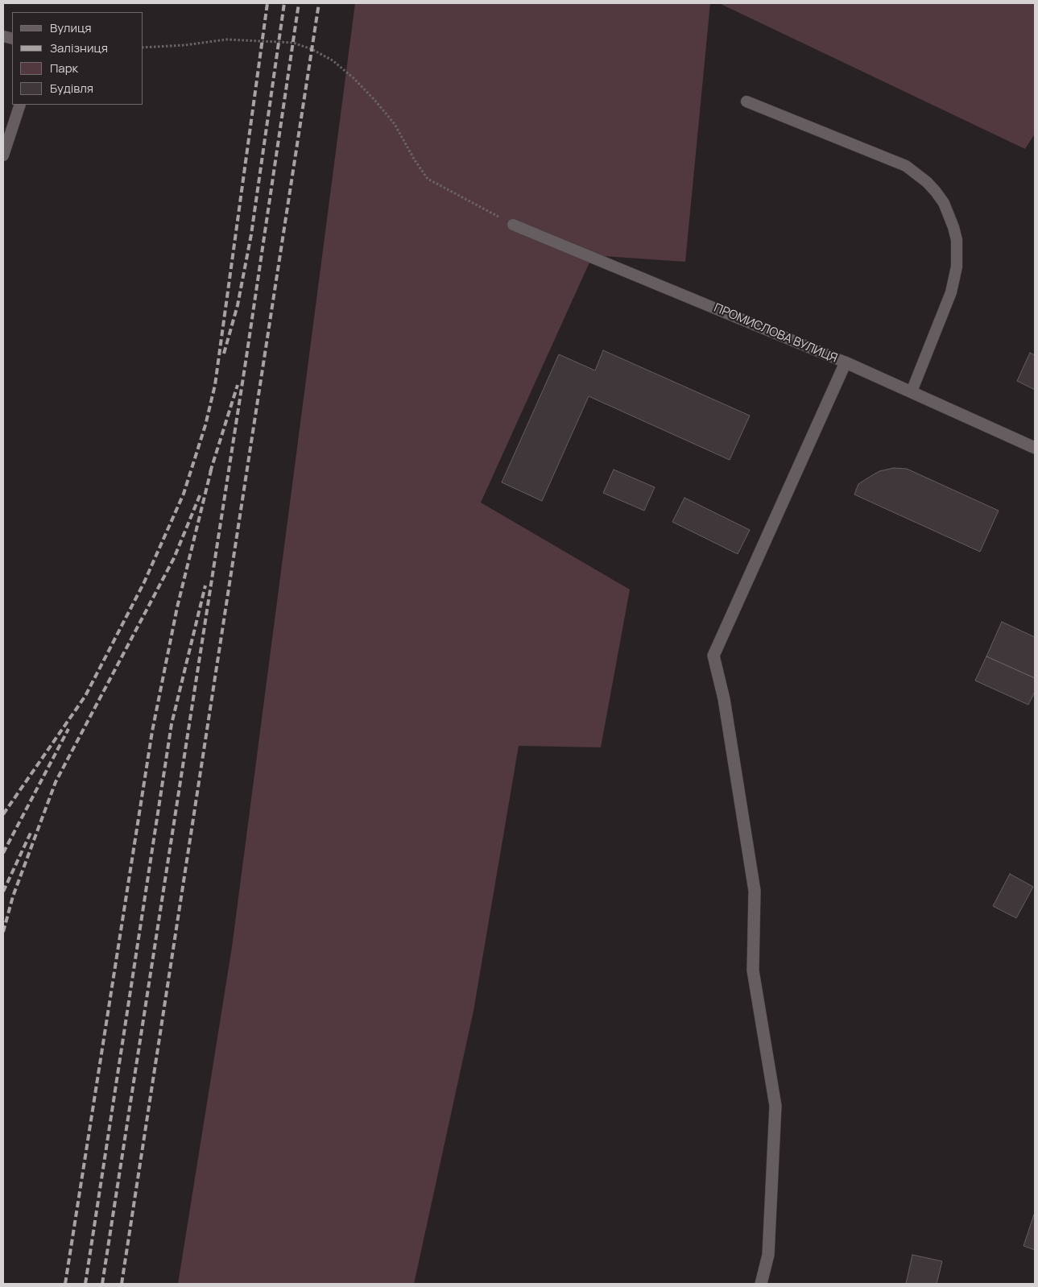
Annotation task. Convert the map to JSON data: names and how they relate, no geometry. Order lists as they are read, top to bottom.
{
  "streets": {
    "street": ["ПРОМИСЛОВА ВУЛИЦЯ"]
  },
  "legend": [
    "Вулиця",
    "Залізниця",
    "Парк",
    "Будівля"
  ]
}
